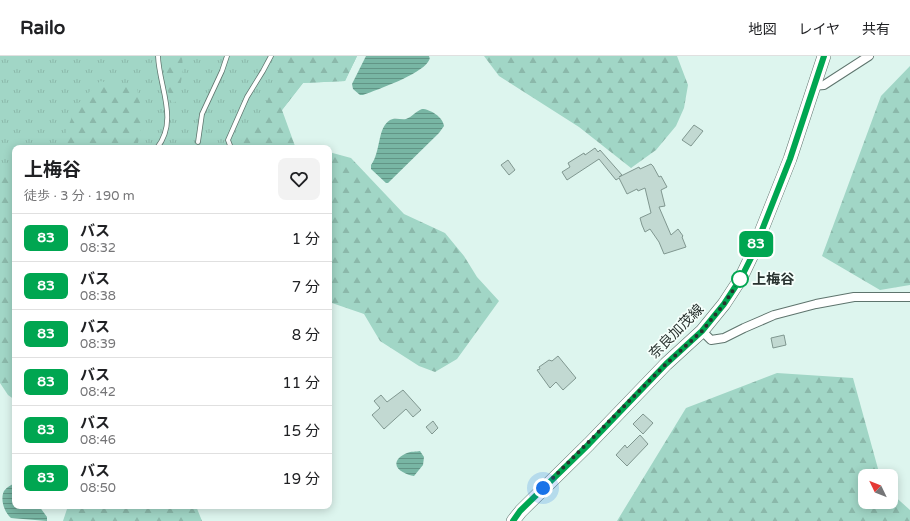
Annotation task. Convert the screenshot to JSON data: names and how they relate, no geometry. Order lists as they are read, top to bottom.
{
  "streets": {
    "main road": ["奈良加茂線"]
  },
  "places": ["上梅谷"],
  "lines": ["bus line 83"],
  "north": "top left",
  "page": {
    "header": "Railo",
    "nav": ["地図", "レイヤ", "共有"],
    "on_map": "83",
    "heading": ["上梅谷", "徒歩 · 3 分 · 190 m"],
    "list": [
      {
        "mark": "83",
        "name": "バス",
        "note": "08:32",
        "value": "1 分"
      },
      {
        "mark": "83",
        "name": "バス",
        "note": "08:38",
        "value": "7 分"
      },
      {
        "mark": "83",
        "name": "バス",
        "note": "08:39",
        "value": "8 分"
      },
      {
        "mark": "83",
        "name": "バス",
        "note": "08:42",
        "value": "11 分"
      },
      {
        "mark": "83",
        "name": "バス",
        "note": "08:46",
        "value": "15 分"
      },
      {
        "mark": "83",
        "name": "バス",
        "note": "08:50",
        "value": "19 分"
      }
    ]
  }
}
